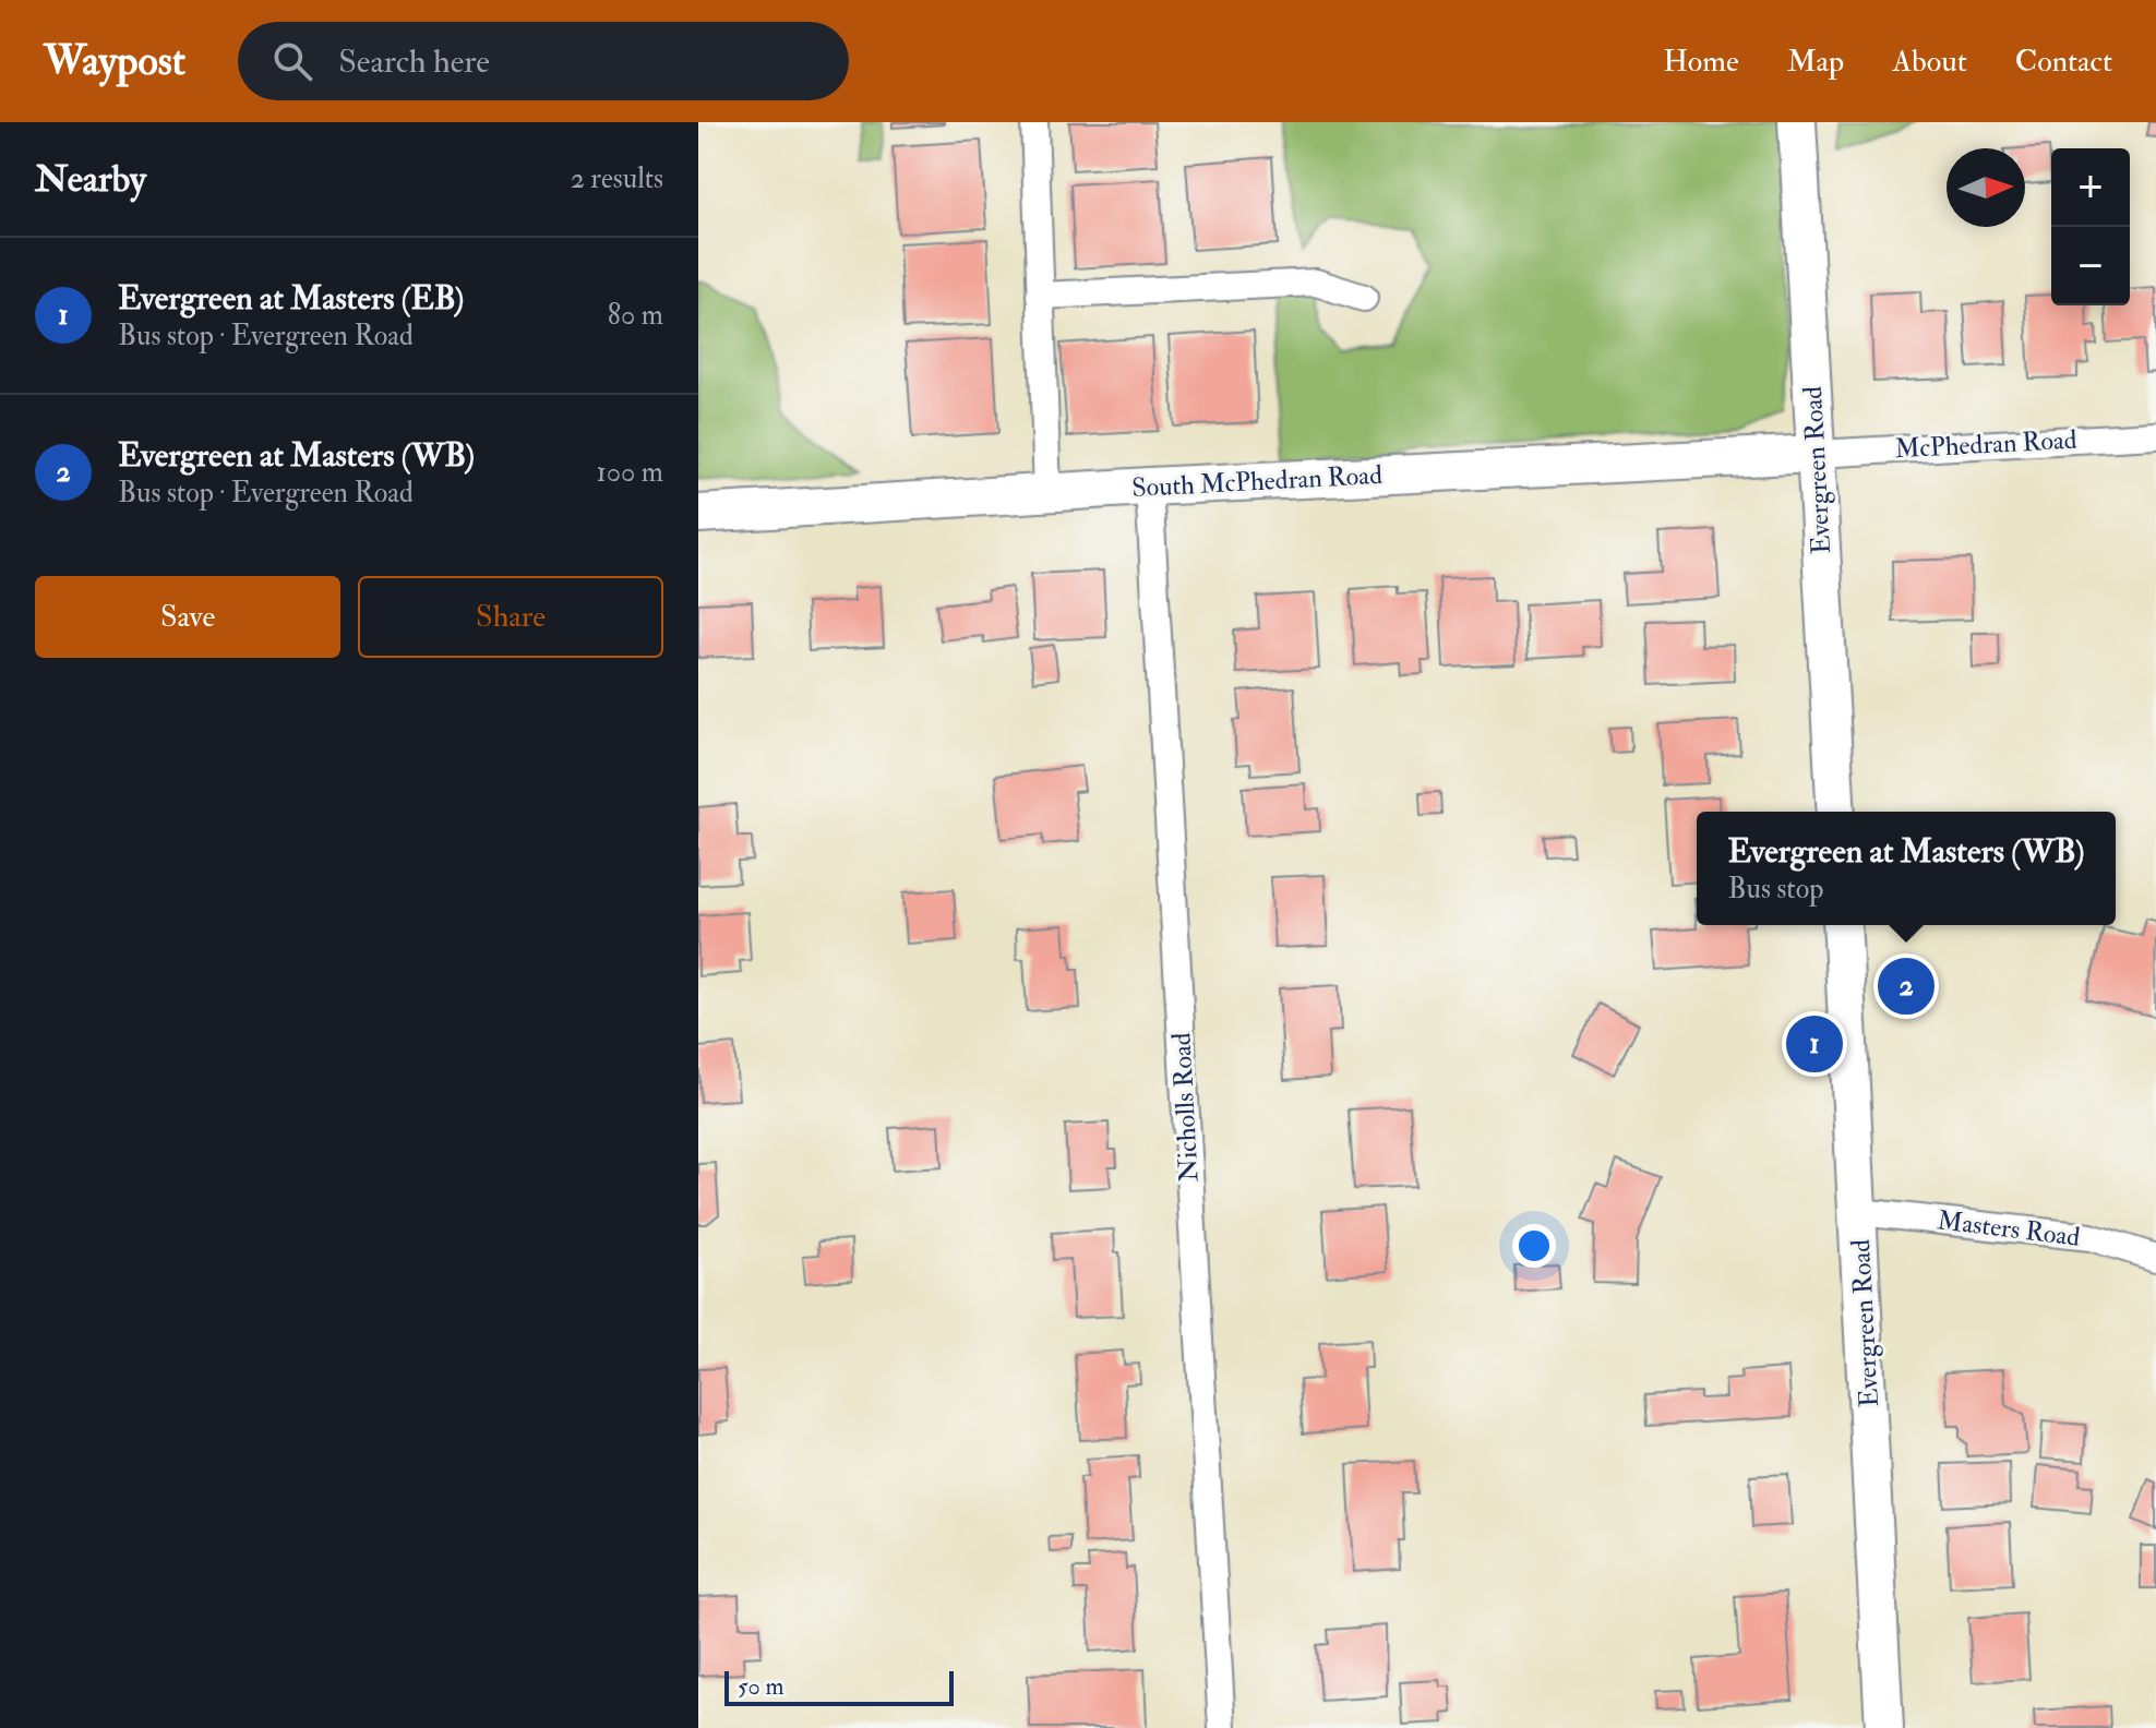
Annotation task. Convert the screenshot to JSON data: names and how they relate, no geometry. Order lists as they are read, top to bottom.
{
  "streets": {
    "street": [
      "McPhedran Road",
      "Evergreen Road",
      "South McPhedran Road",
      "Nicholls Road",
      "Masters Road"
    ]
  },
  "crossings": [
    ["McPhedran Road", "Evergreen Road"],
    ["McPhedran Road", "South McPhedran Road"],
    ["Evergreen Road", "South McPhedran Road"],
    ["Evergreen Road", "Masters Road"],
    ["South McPhedran Road", "Nicholls Road"]
  ],
  "scale_bar": "50 m",
  "north": "right",
  "page": {
    "header": "Waypost",
    "search": "Search here",
    "nav": [
      "Home",
      "Map",
      "About",
      "Contact"
    ],
    "heading": ["Nearby", "2 results"],
    "map_buttons": ["+", "−"],
    "list": [
      {
        "mark": "1",
        "name": "Evergreen at Masters (EB)",
        "note": "Bus stop · Evergreen Road",
        "value": "80 m"
      },
      {
        "mark": "2",
        "name": "Evergreen at Masters (WB)",
        "note": "Bus stop · Evergreen Road",
        "value": "100 m"
      }
    ],
    "buttons": ["Save", "Share"],
    "popup": ["Evergreen at Masters (WB)", "Bus stop"],
    "pins": ["2", "1"],
    "scale": "50 m"
  }
}
